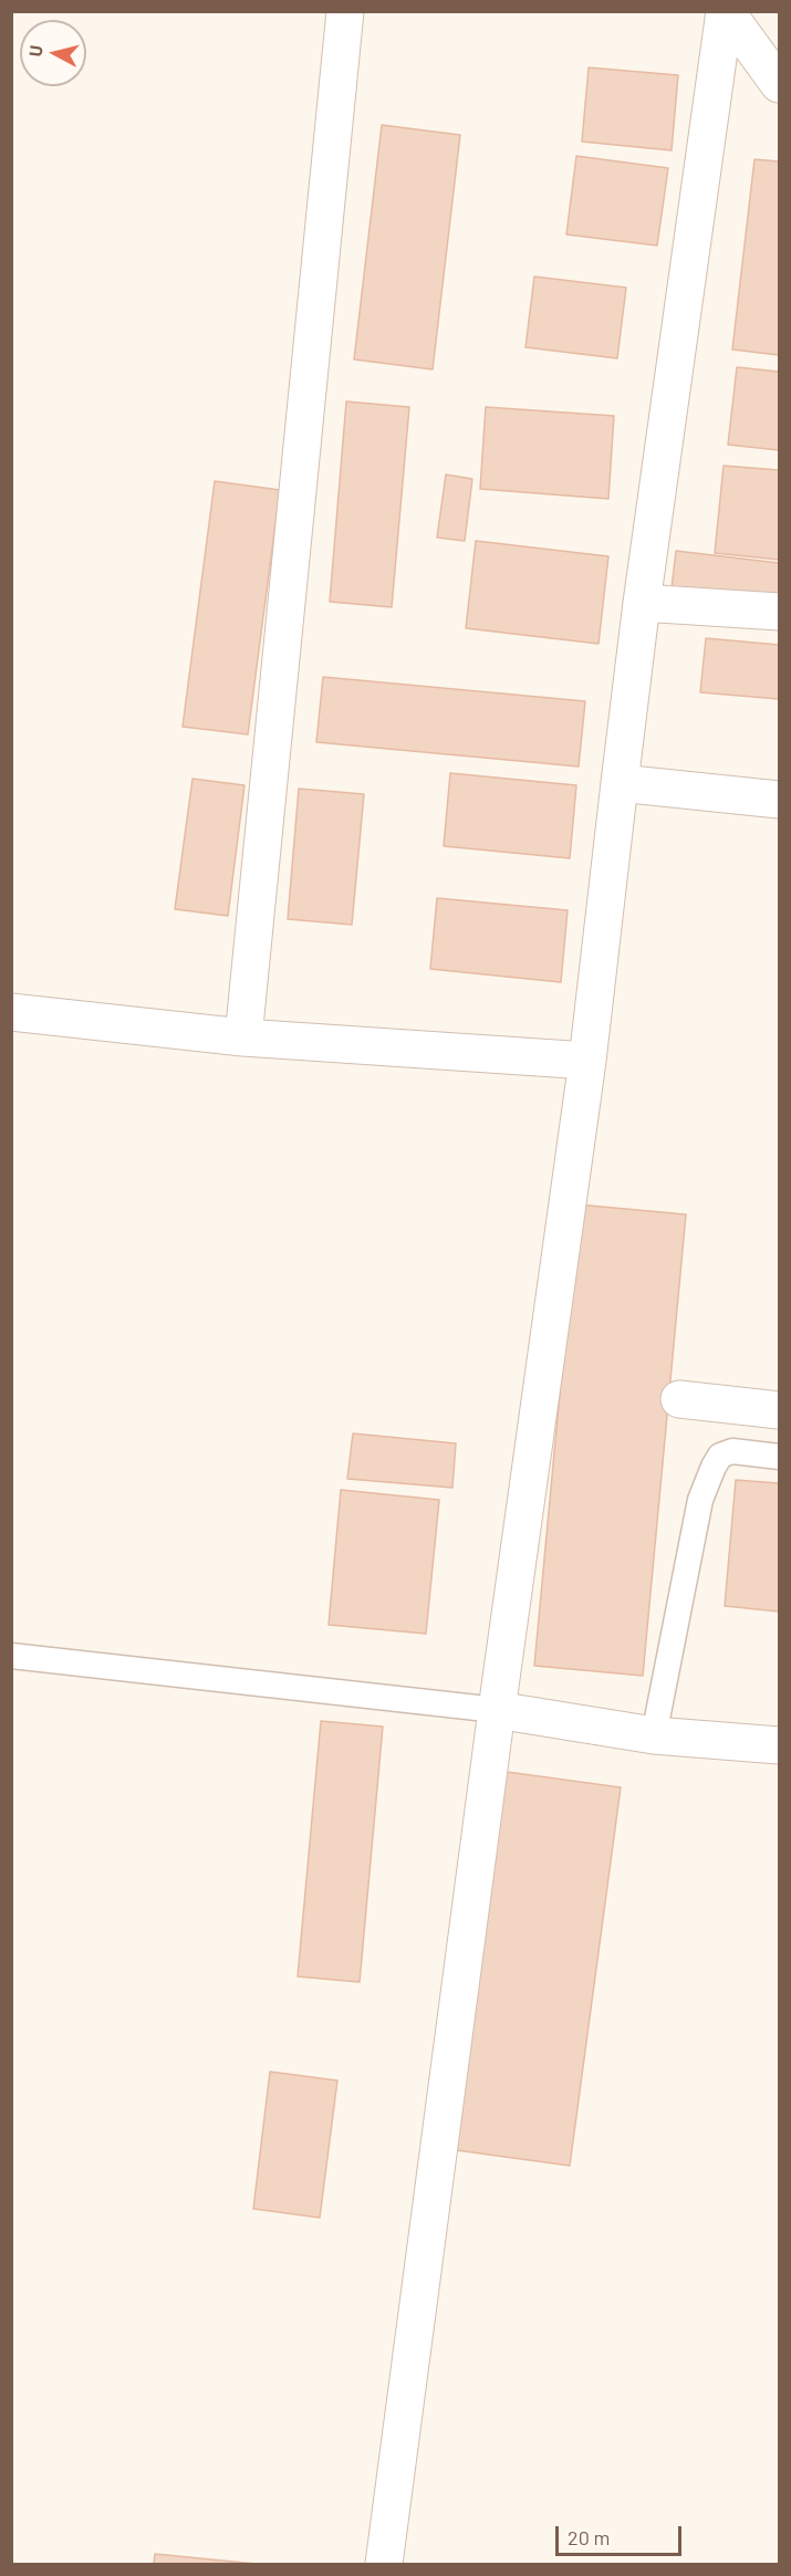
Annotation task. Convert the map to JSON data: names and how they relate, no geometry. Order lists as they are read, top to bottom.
{
  "scale_bar": "20 m",
  "north": "left"
}
